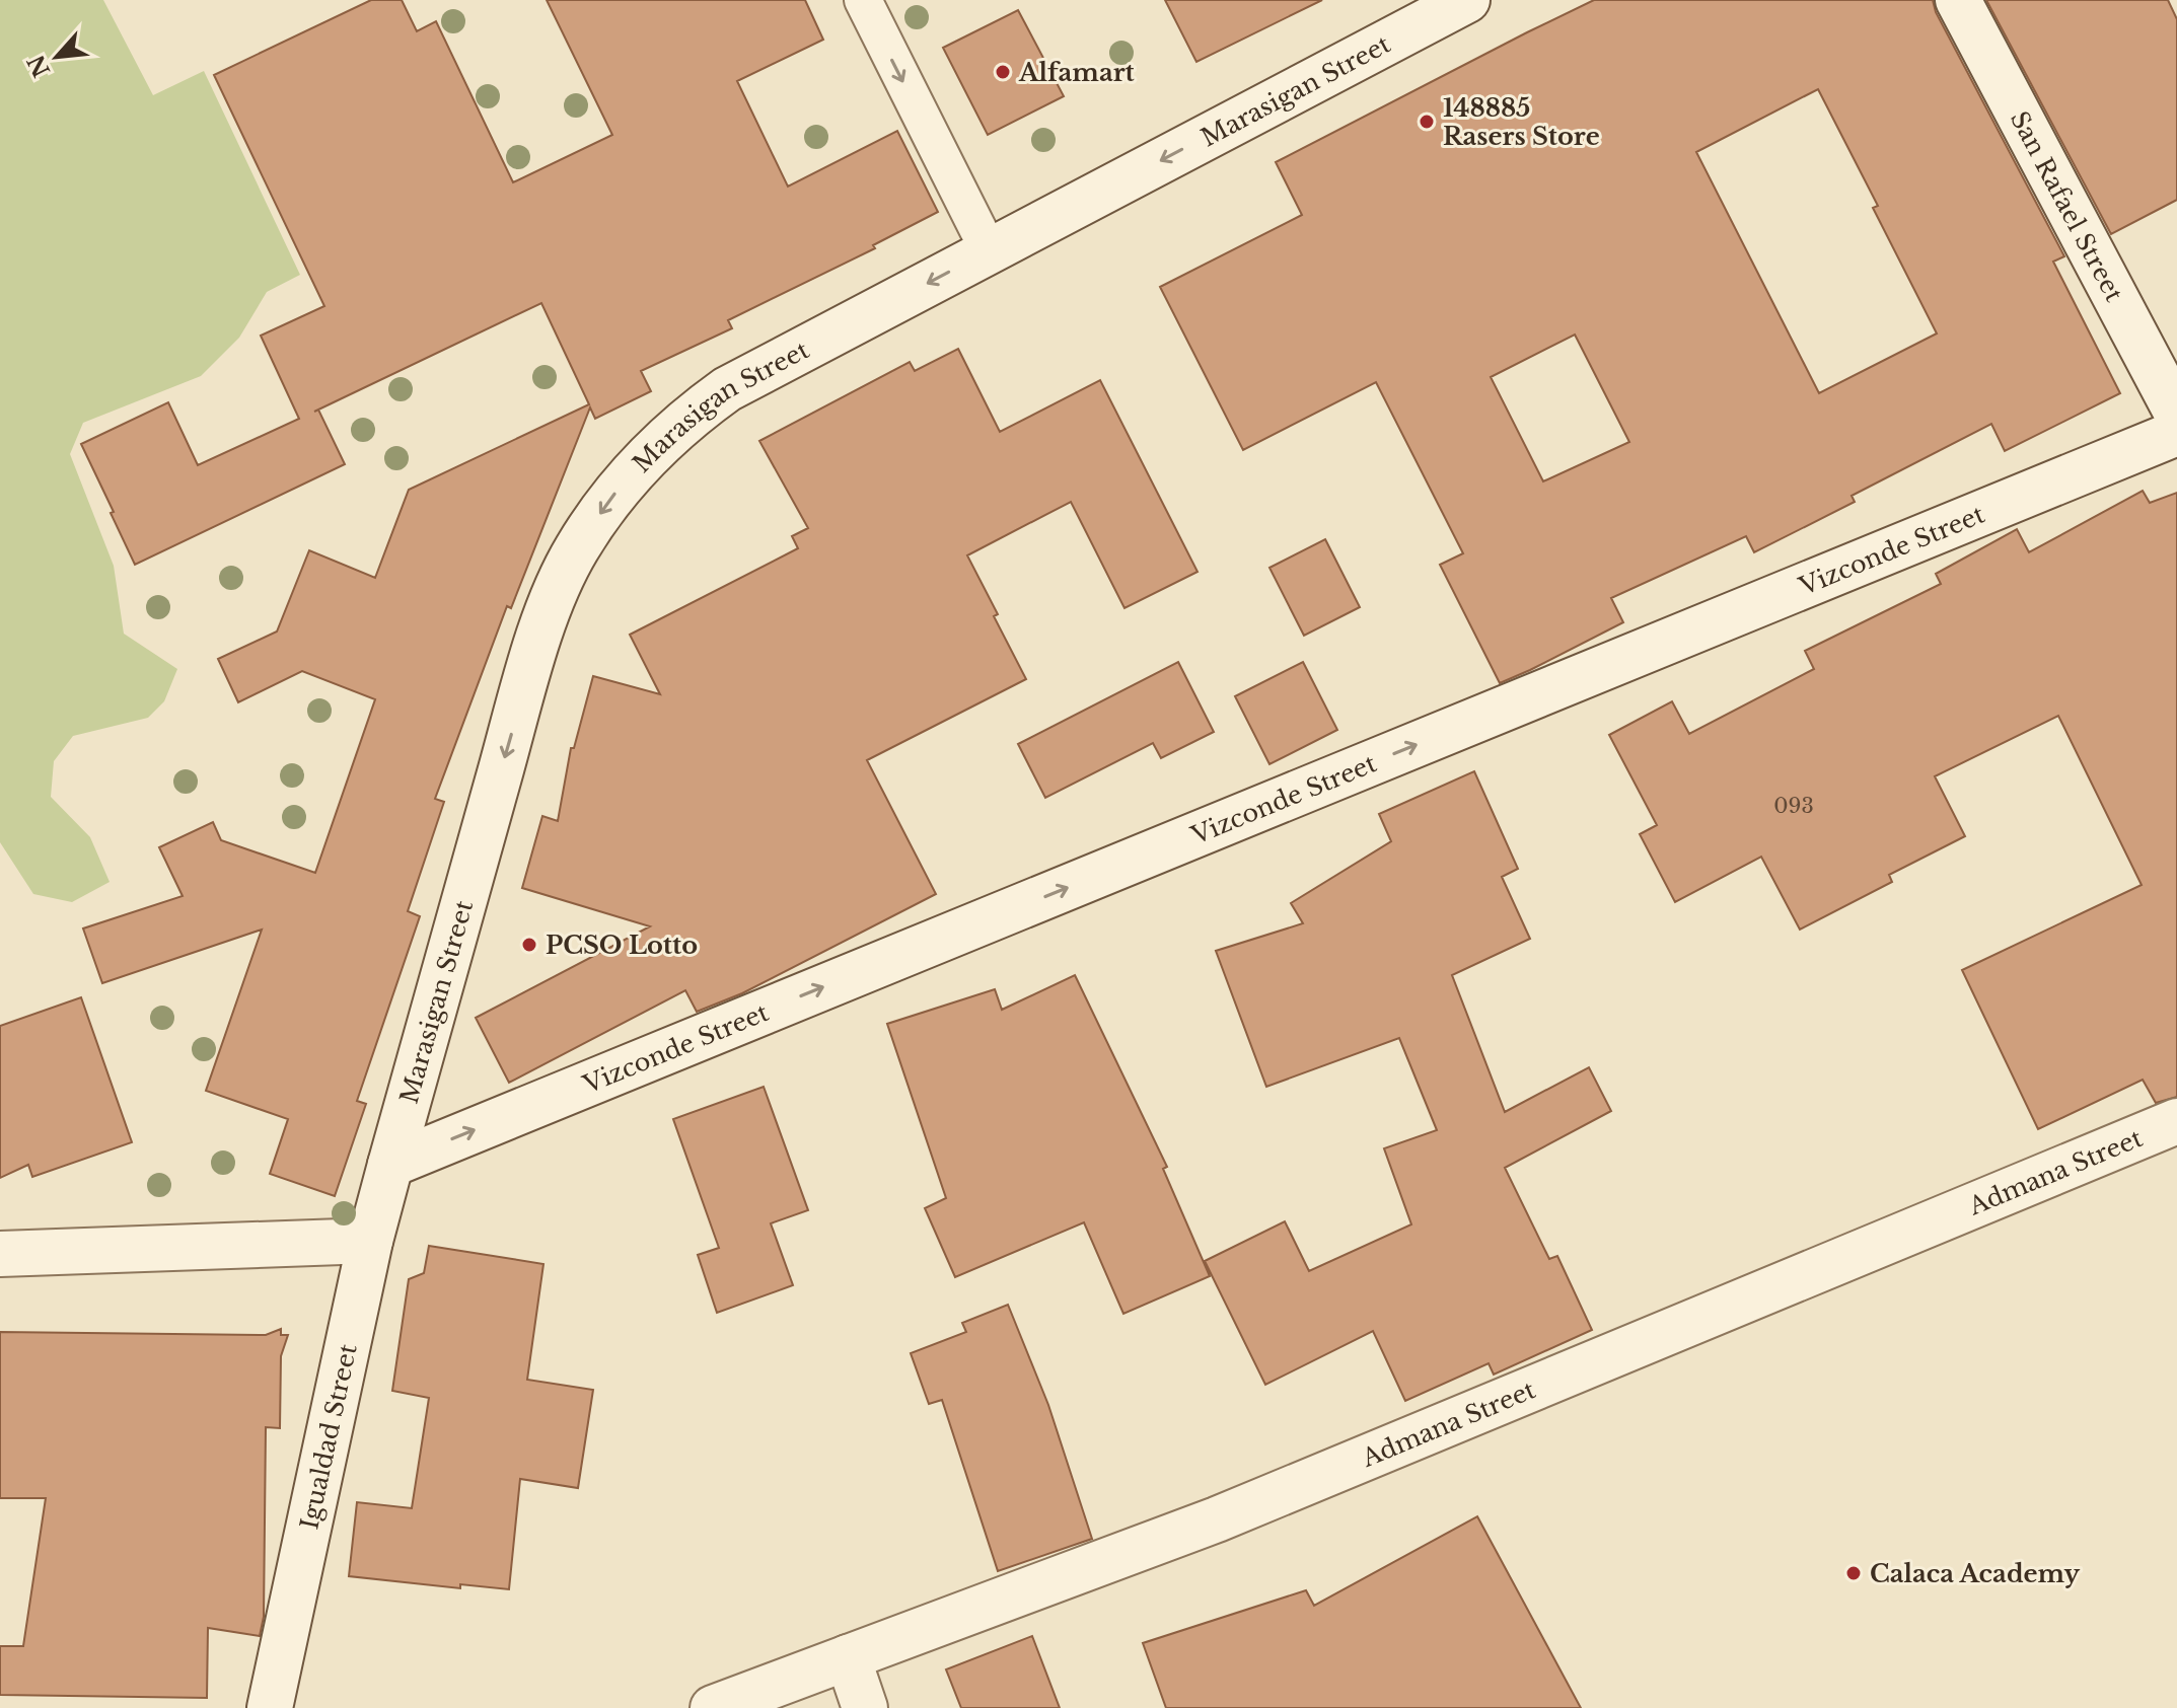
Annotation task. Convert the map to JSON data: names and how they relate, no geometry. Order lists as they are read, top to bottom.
{
  "streets": {
    "street": [
      "Marasigan Street",
      "San Rafael Street",
      "Vizconde Street",
      "Admana Street",
      "Igualdad Street"
    ]
  },
  "crossings": [
    ["Marasigan Street", "Vizconde Street"],
    ["Marasigan Street", "Igualdad Street"],
    ["Vizconde Street", "Igualdad Street"]
  ],
  "one_way": ["Marasigan Street", "Vizconde Street"],
  "places": [
    "Alfamart",
    "148885 Rasers Store",
    "PCSO Lotto",
    "Calaca Academy"
  ],
  "house_numbers": ["093"],
  "north": "bottom left"
}
